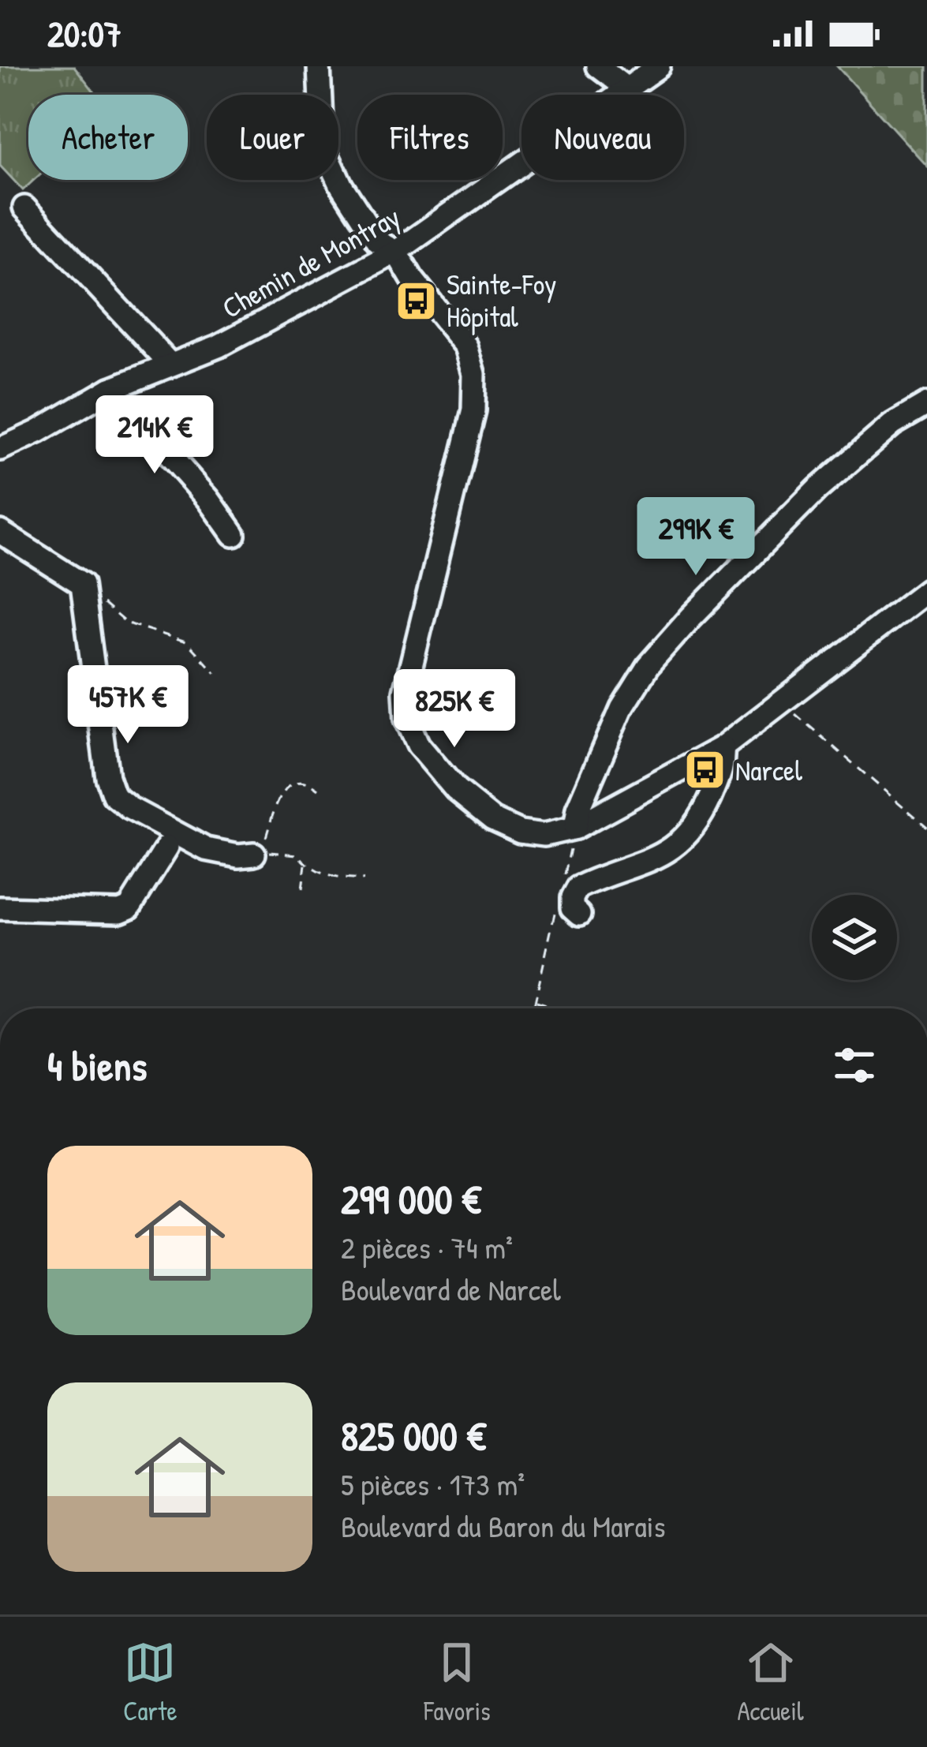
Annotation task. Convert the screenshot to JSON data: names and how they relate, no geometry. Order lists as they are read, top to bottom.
{
  "streets": {
    "street": ["Chemin de Montray"]
  },
  "places": {
    "bus stop": ["Sainte-Foy Hôpital", "Narcel"]
  },
  "page": {
    "status": "20:07",
    "chip": [
      "Acheter",
      "Louer",
      "Filtres",
      "Nouveau"
    ],
    "price": [
      "214K €",
      "299K €",
      "457K €",
      "825K €"
    ],
    "heading": "4 biens",
    "list": [
      {
        "name": "299 000 €",
        "note": "2 pièces · 74 m² · Boulevard de Narcel"
      },
      {
        "name": "825 000 €",
        "note": "5 pièces · 173 m² · Boulevard du Baron du Marais"
      }
    ],
    "tabs": ["Carte", "Favoris", "Accueil"]
  }
}
